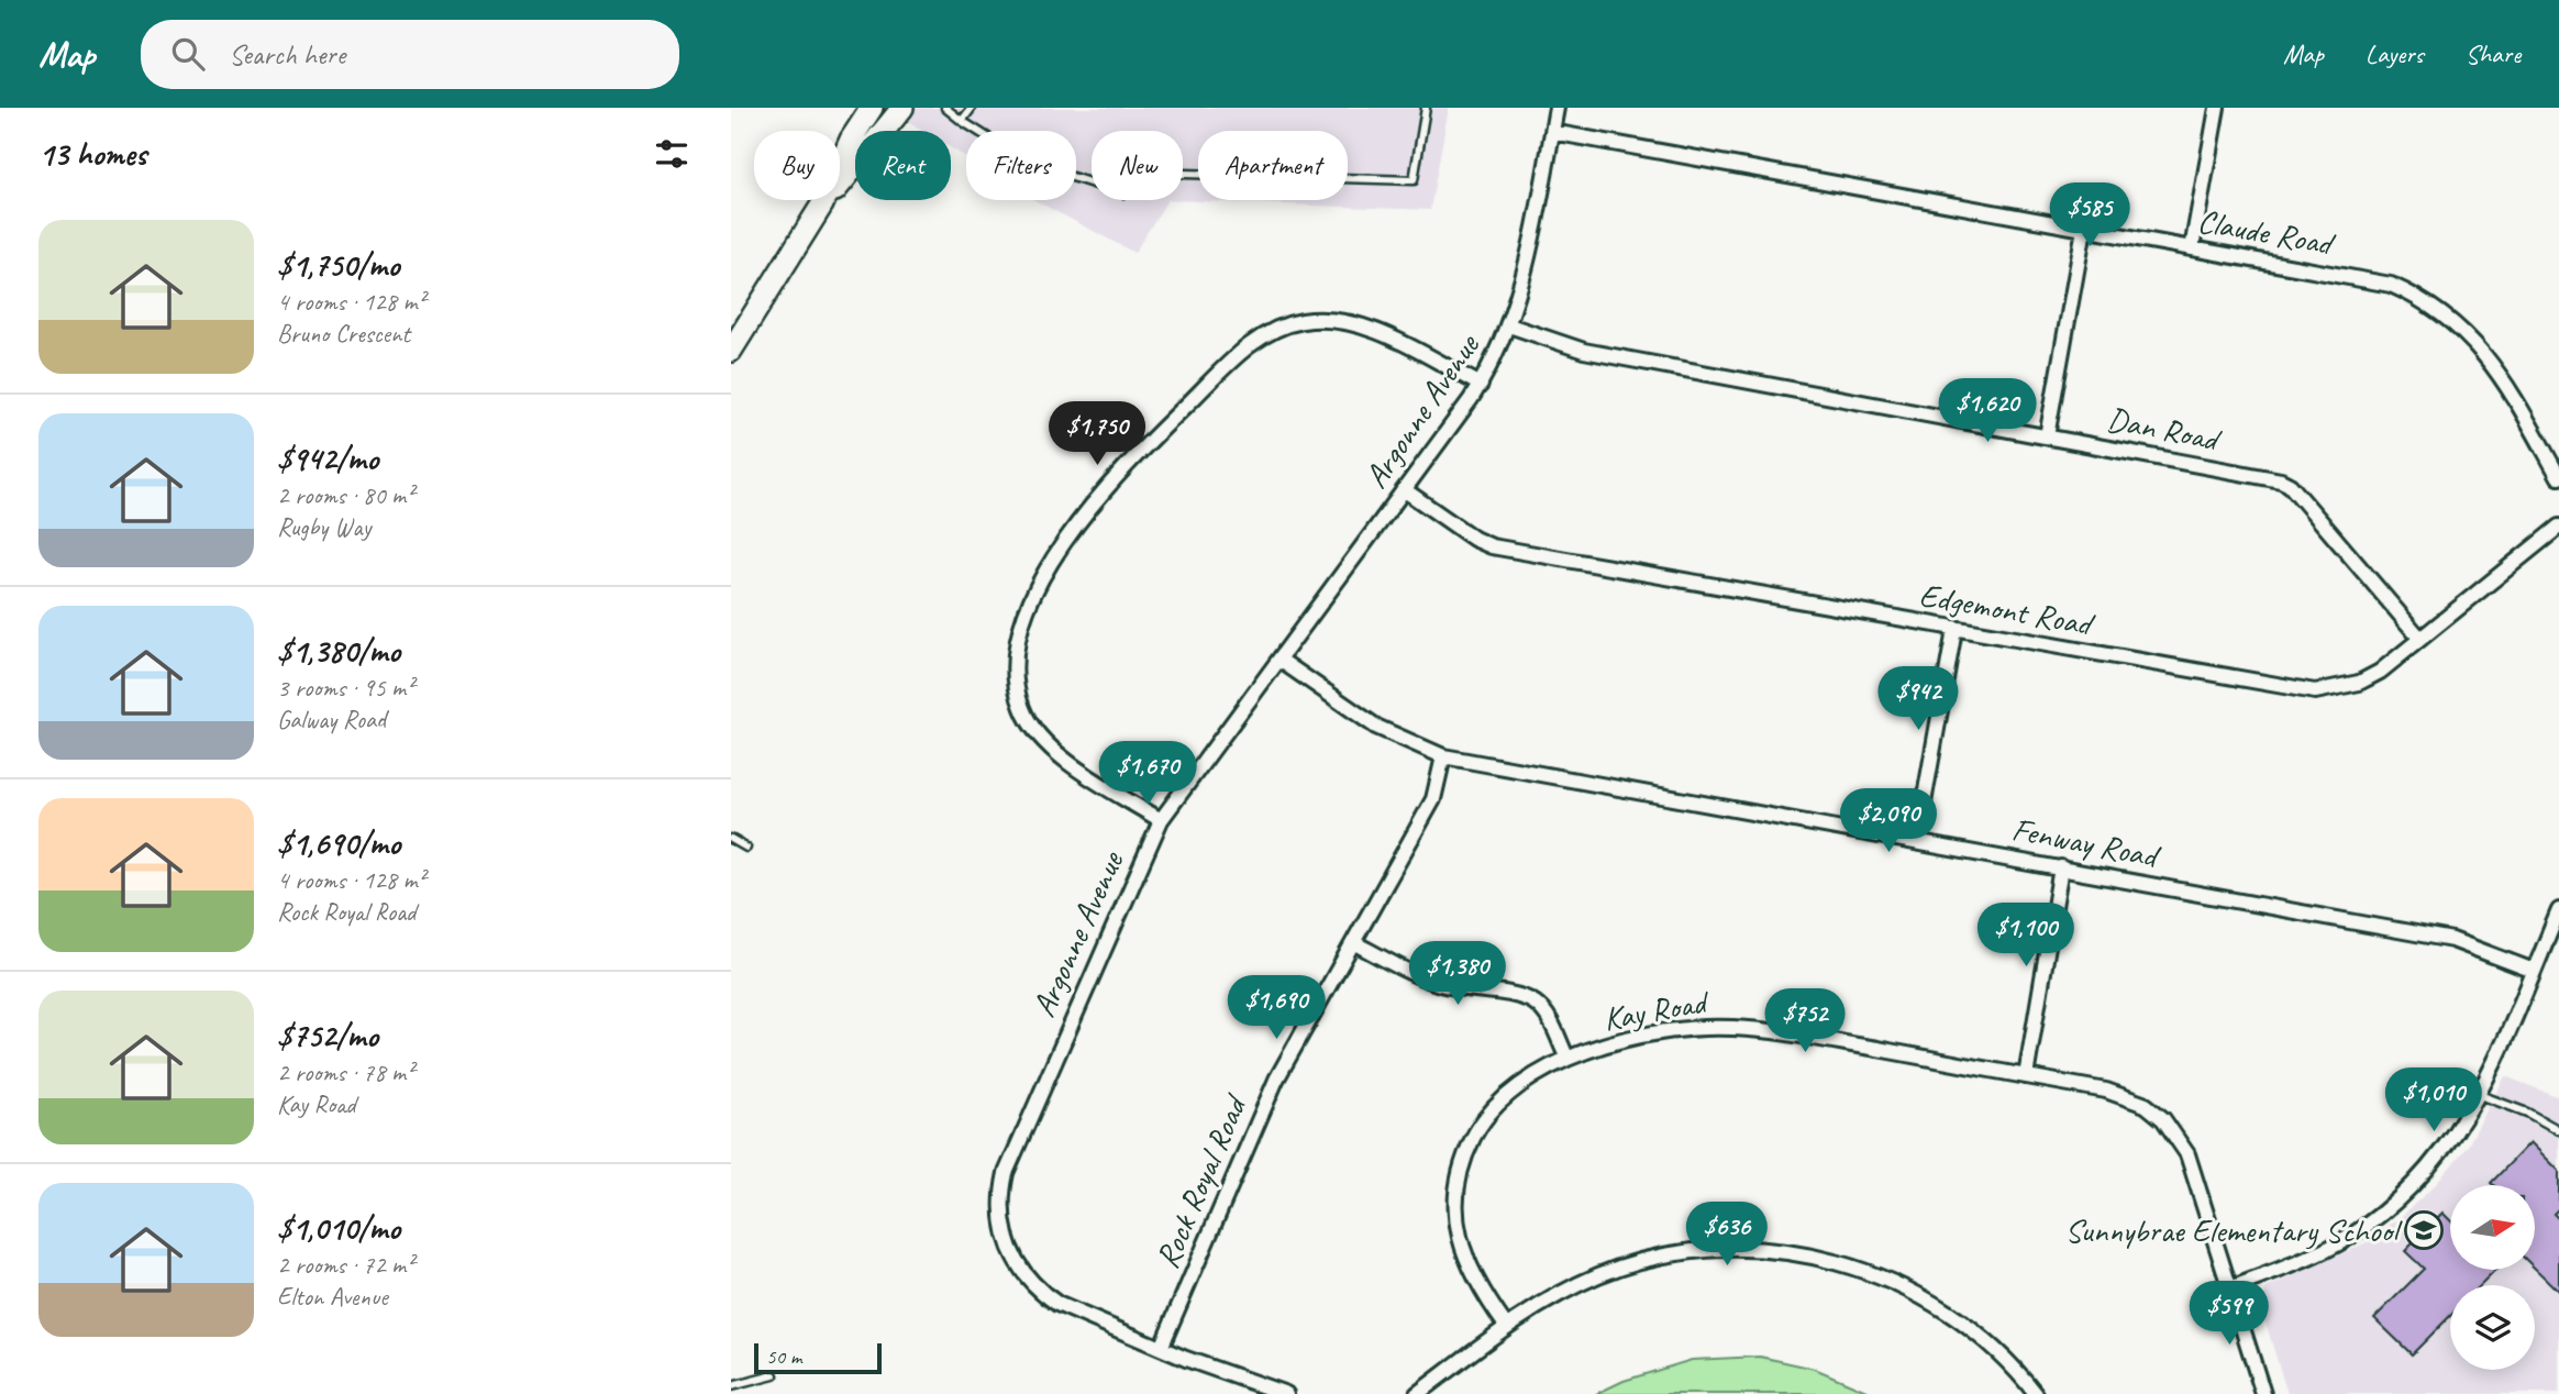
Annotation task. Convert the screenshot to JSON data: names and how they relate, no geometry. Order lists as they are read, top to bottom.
{
  "streets": {
    "street": [
      "Claude Road",
      "Argonne Avenue",
      "Dan Road",
      "Edgemont Road",
      "Fenway Road",
      "Kay Road",
      "Rock Royal Road"
    ]
  },
  "crossings": [
    ["Claude Road", "Argonne Avenue"],
    ["Argonne Avenue", "Dan Road"],
    ["Argonne Avenue", "Edgemont Road"],
    ["Argonne Avenue", "Fenway Road"],
    ["Argonne Avenue", "Rock Royal Road"],
    ["Dan Road", "Edgemont Road"],
    ["Fenway Road", "Rock Royal Road"]
  ],
  "places": {
    "school or university": ["Sunnybrae Elementary School"]
  },
  "scale_bar": "50 m",
  "north": "right",
  "page": {
    "header": "Map",
    "search": "Search here",
    "nav": ["Map", "Layers", "Share"],
    "heading": "13 homes",
    "chip": [
      "Buy",
      "Rent",
      "Filters",
      "New",
      "Apartment"
    ],
    "price": [
      "$585",
      "$1,620",
      "$1,750",
      "$942",
      "$1,670",
      "$2,090",
      "$1,100",
      "$1,380",
      "$1,690",
      "$752",
      "$1,010",
      "$636",
      "$599"
    ],
    "list": [
      {
        "name": "$1,750/mo",
        "note": "4 rooms · 128 m² · Bruno Crescent"
      },
      {
        "name": "$942/mo",
        "note": "2 rooms · 80 m² · Rugby Way"
      },
      {
        "name": "$1,380/mo",
        "note": "3 rooms · 95 m² · Galway Road"
      },
      {
        "name": "$1,690/mo",
        "note": "4 rooms · 128 m² · Rock Royal Road"
      },
      {
        "name": "$752/mo",
        "note": "2 rooms · 78 m² · Kay Road"
      },
      {
        "name": "$1,010/mo",
        "note": "2 rooms · 72 m² · Elton Avenue"
      }
    ],
    "scale": "50 m"
  }
}
